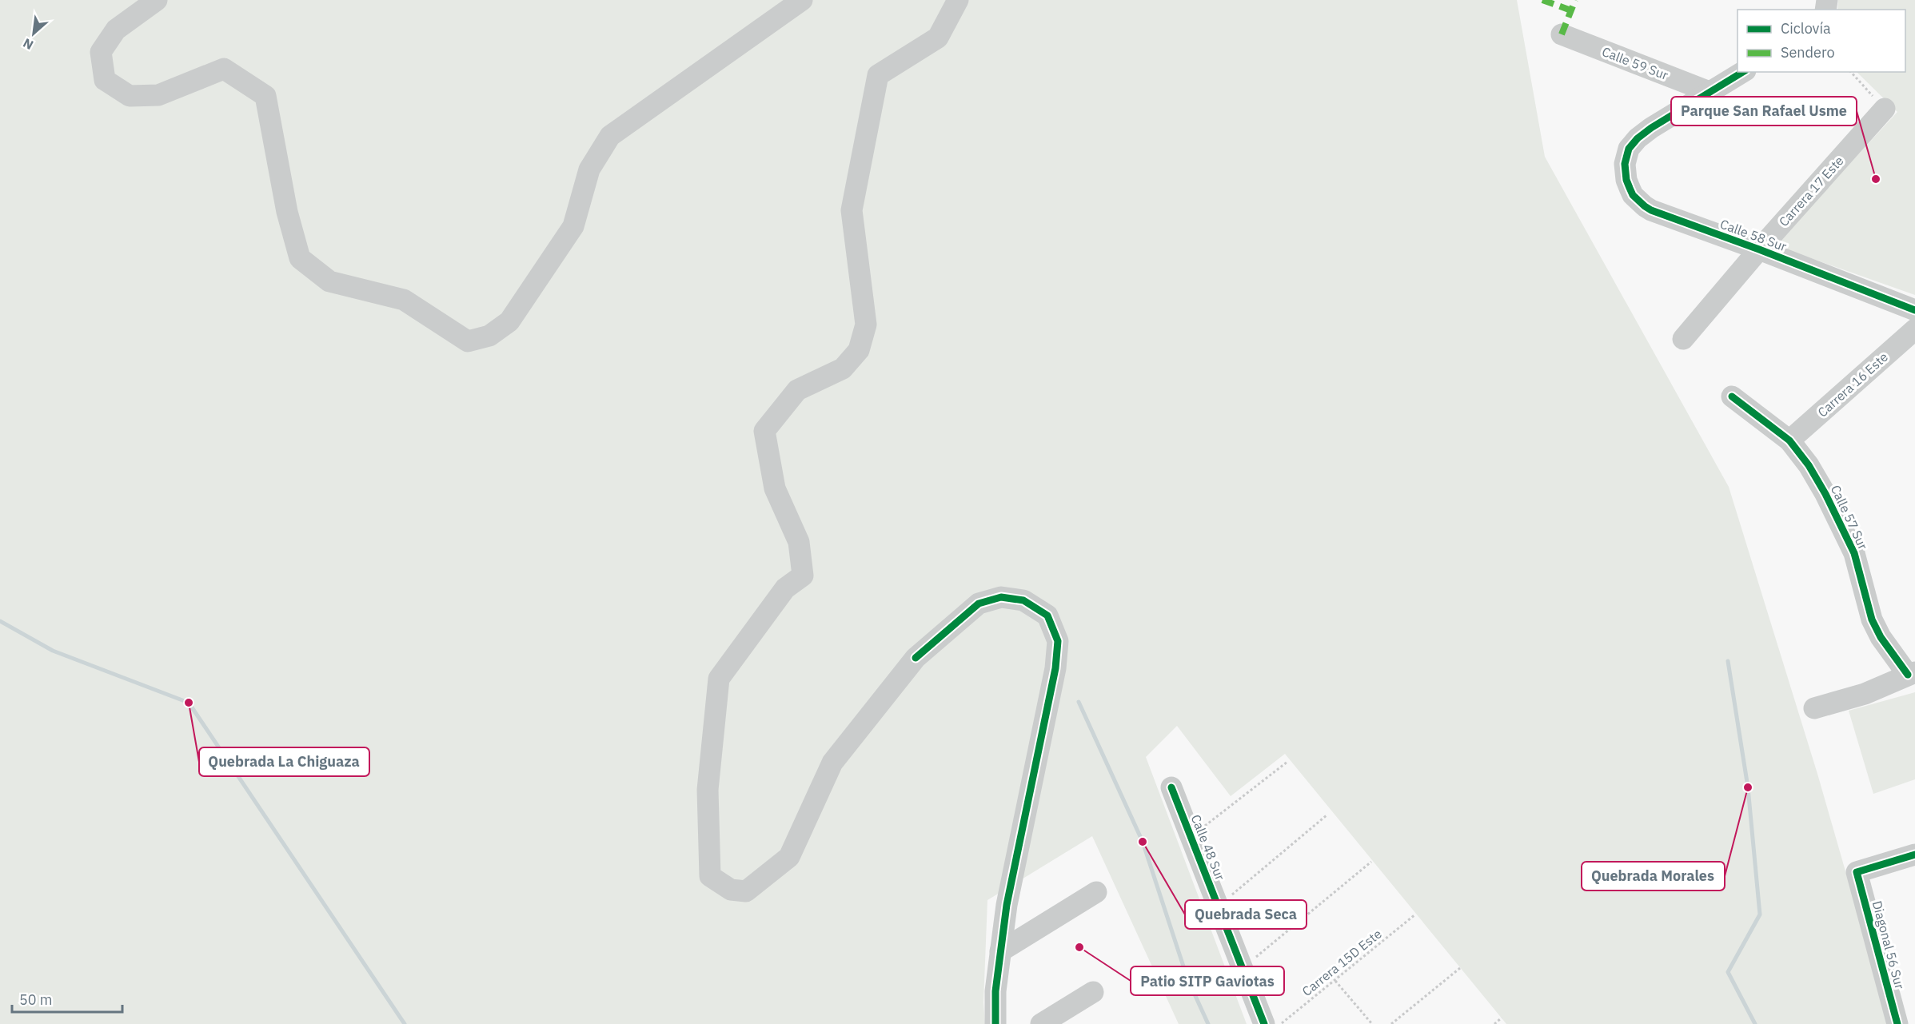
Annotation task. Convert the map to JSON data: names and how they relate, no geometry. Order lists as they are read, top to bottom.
{
  "streets": {
    "street": [
      "Calle 59 Sur",
      "Carrera 17 Este",
      "Calle 58 Sur",
      "Carrera 16 Este",
      "Calle 57 Sur",
      "Calle 48 Sur",
      "Diagonal 56 Sur"
    ],
    "path": ["Carrera 15D Este"]
  },
  "crossings": [
    ["Calle 59 Sur", "Calle 58 Sur"],
    ["Carrera 17 Este", "Calle 58 Sur"],
    ["Carrera 16 Este", "Calle 57 Sur"]
  ],
  "places": [
    "Parque San Rafael Usme",
    "Quebrada La Chiguaza",
    "Quebrada Morales",
    "Quebrada Seca",
    "Patio SITP Gaviotas"
  ],
  "legend": ["Ciclovía", "Sendero"],
  "scale_bar": "50 m",
  "north": "bottom left"
}
